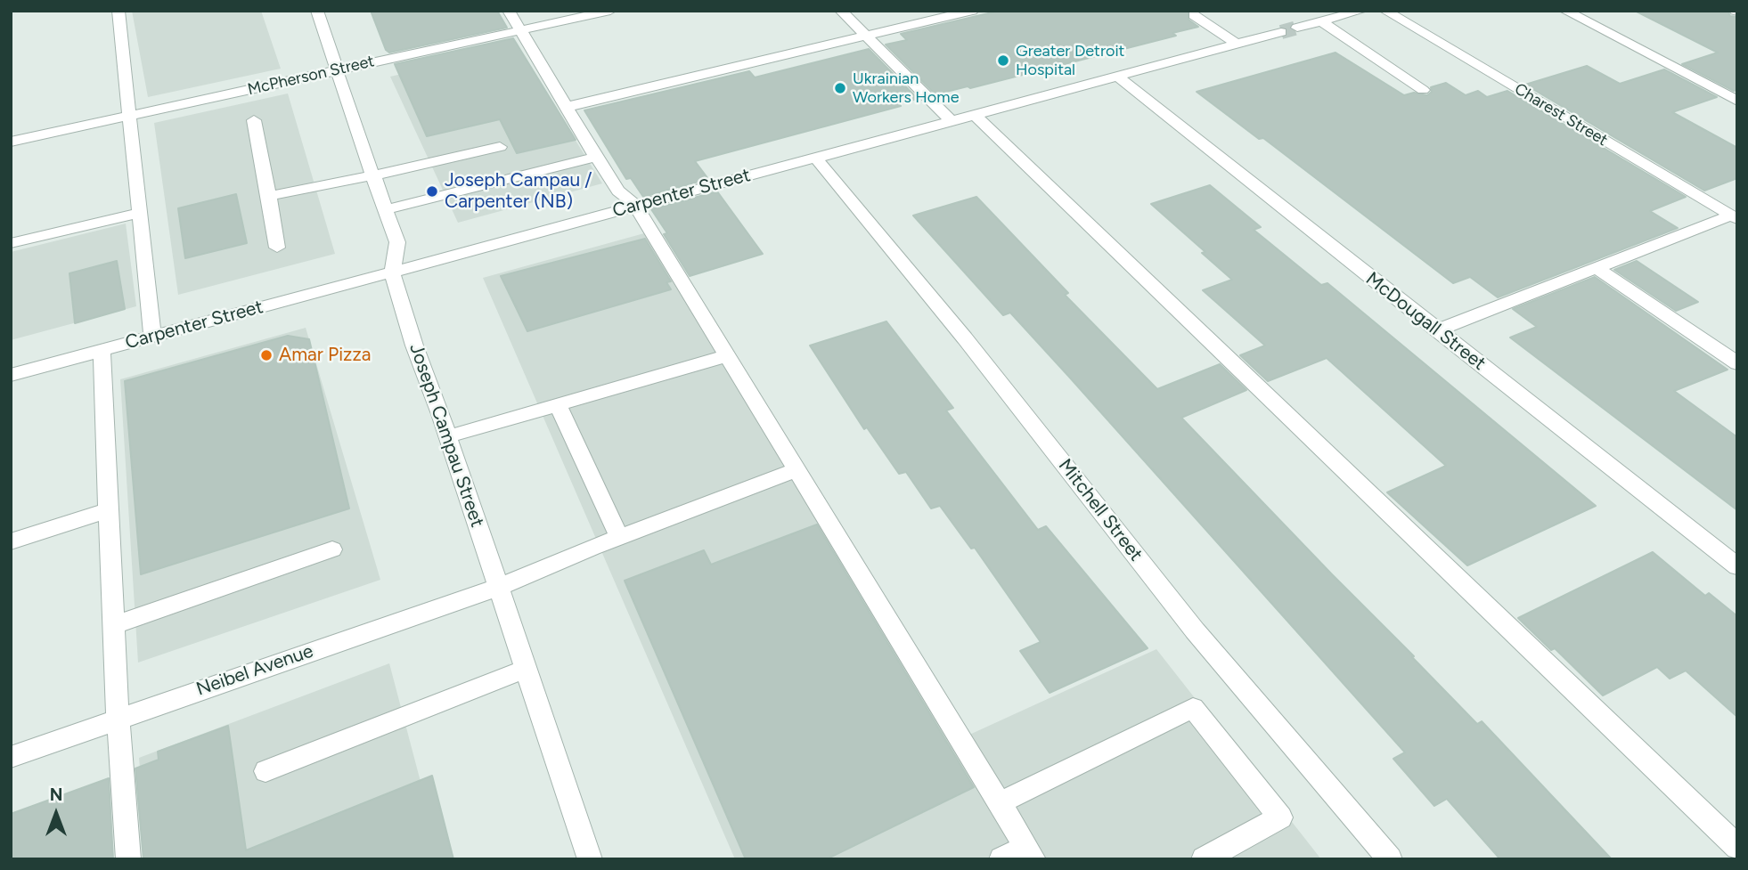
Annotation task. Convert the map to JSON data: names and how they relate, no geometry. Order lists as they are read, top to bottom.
{
  "streets": {
    "street": [
      "McPherson Street",
      "Charest Street",
      "Carpenter Street",
      "McDougall Street",
      "Joseph Campau Street",
      "Mitchell Street",
      "Neibel Avenue"
    ]
  },
  "crossings": [
    ["McPherson Street", "Joseph Campau Street"],
    ["Carpenter Street", "McDougall Street"],
    ["Carpenter Street", "Joseph Campau Street"],
    ["Carpenter Street", "Mitchell Street"],
    ["Joseph Campau Street", "Neibel Avenue"]
  ],
  "places": [
    "Greater Detroit Hospital",
    "Ukrainian Workers Home",
    "Joseph Campau / Carpenter (NB)",
    "Amar Pizza"
  ],
  "north": "top"
}
